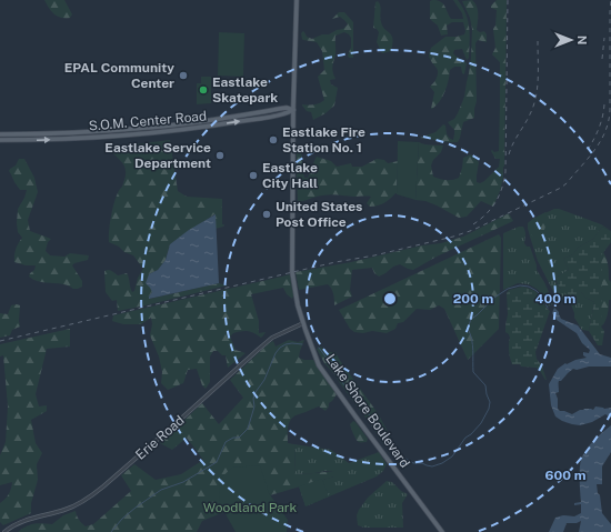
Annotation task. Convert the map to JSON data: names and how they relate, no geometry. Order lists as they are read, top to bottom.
{
  "streets": {
    "main road": ["S.O.M. Center Road", "Lake Shore Boulevard"],
    "street": ["Erie Road"]
  },
  "crossings": [
    ["S.O.M. Center Road", "Lake Shore Boulevard"],
    ["Lake Shore Boulevard", "Erie Road"]
  ],
  "parks": ["Woodland Park"],
  "places": [
    "EPAL Community Center",
    "Eastlake Skatepark",
    "Eastlake Fire Station No. 1",
    "Eastlake Service Department",
    "Eastlake City Hall",
    "United States Post Office"
  ],
  "north": "right",
  "rings": ["200 m", "400 m", "600 m"]
}
